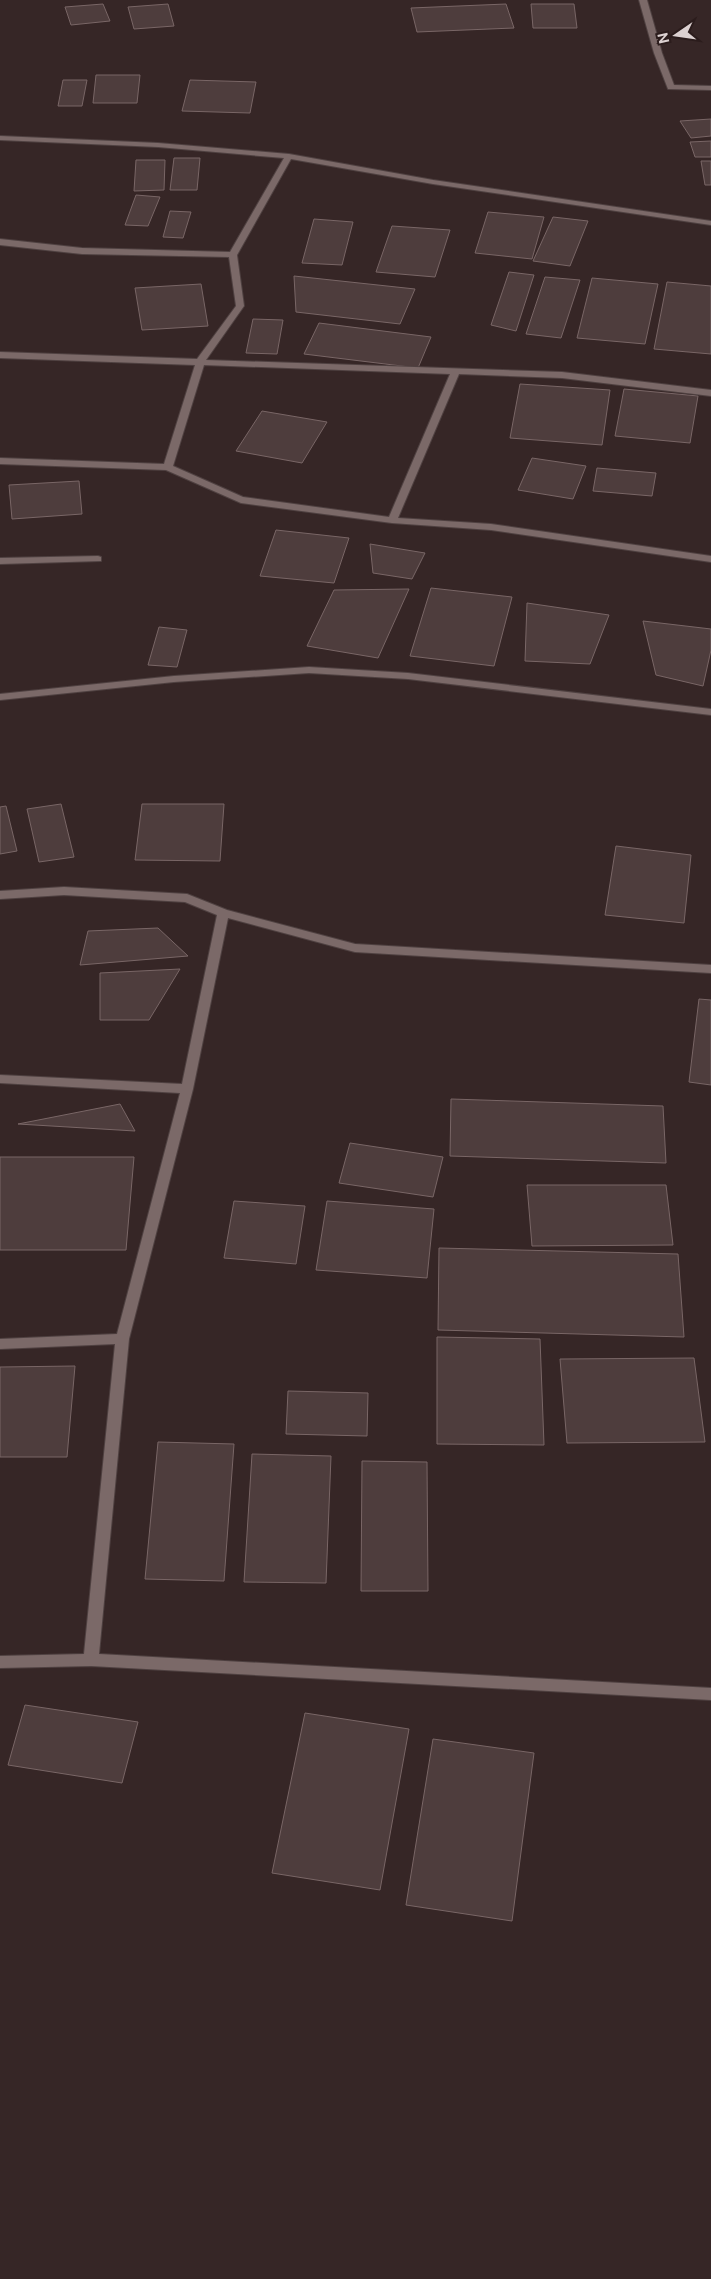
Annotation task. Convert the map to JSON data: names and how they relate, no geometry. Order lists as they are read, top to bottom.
{
  "north": "left"
}
